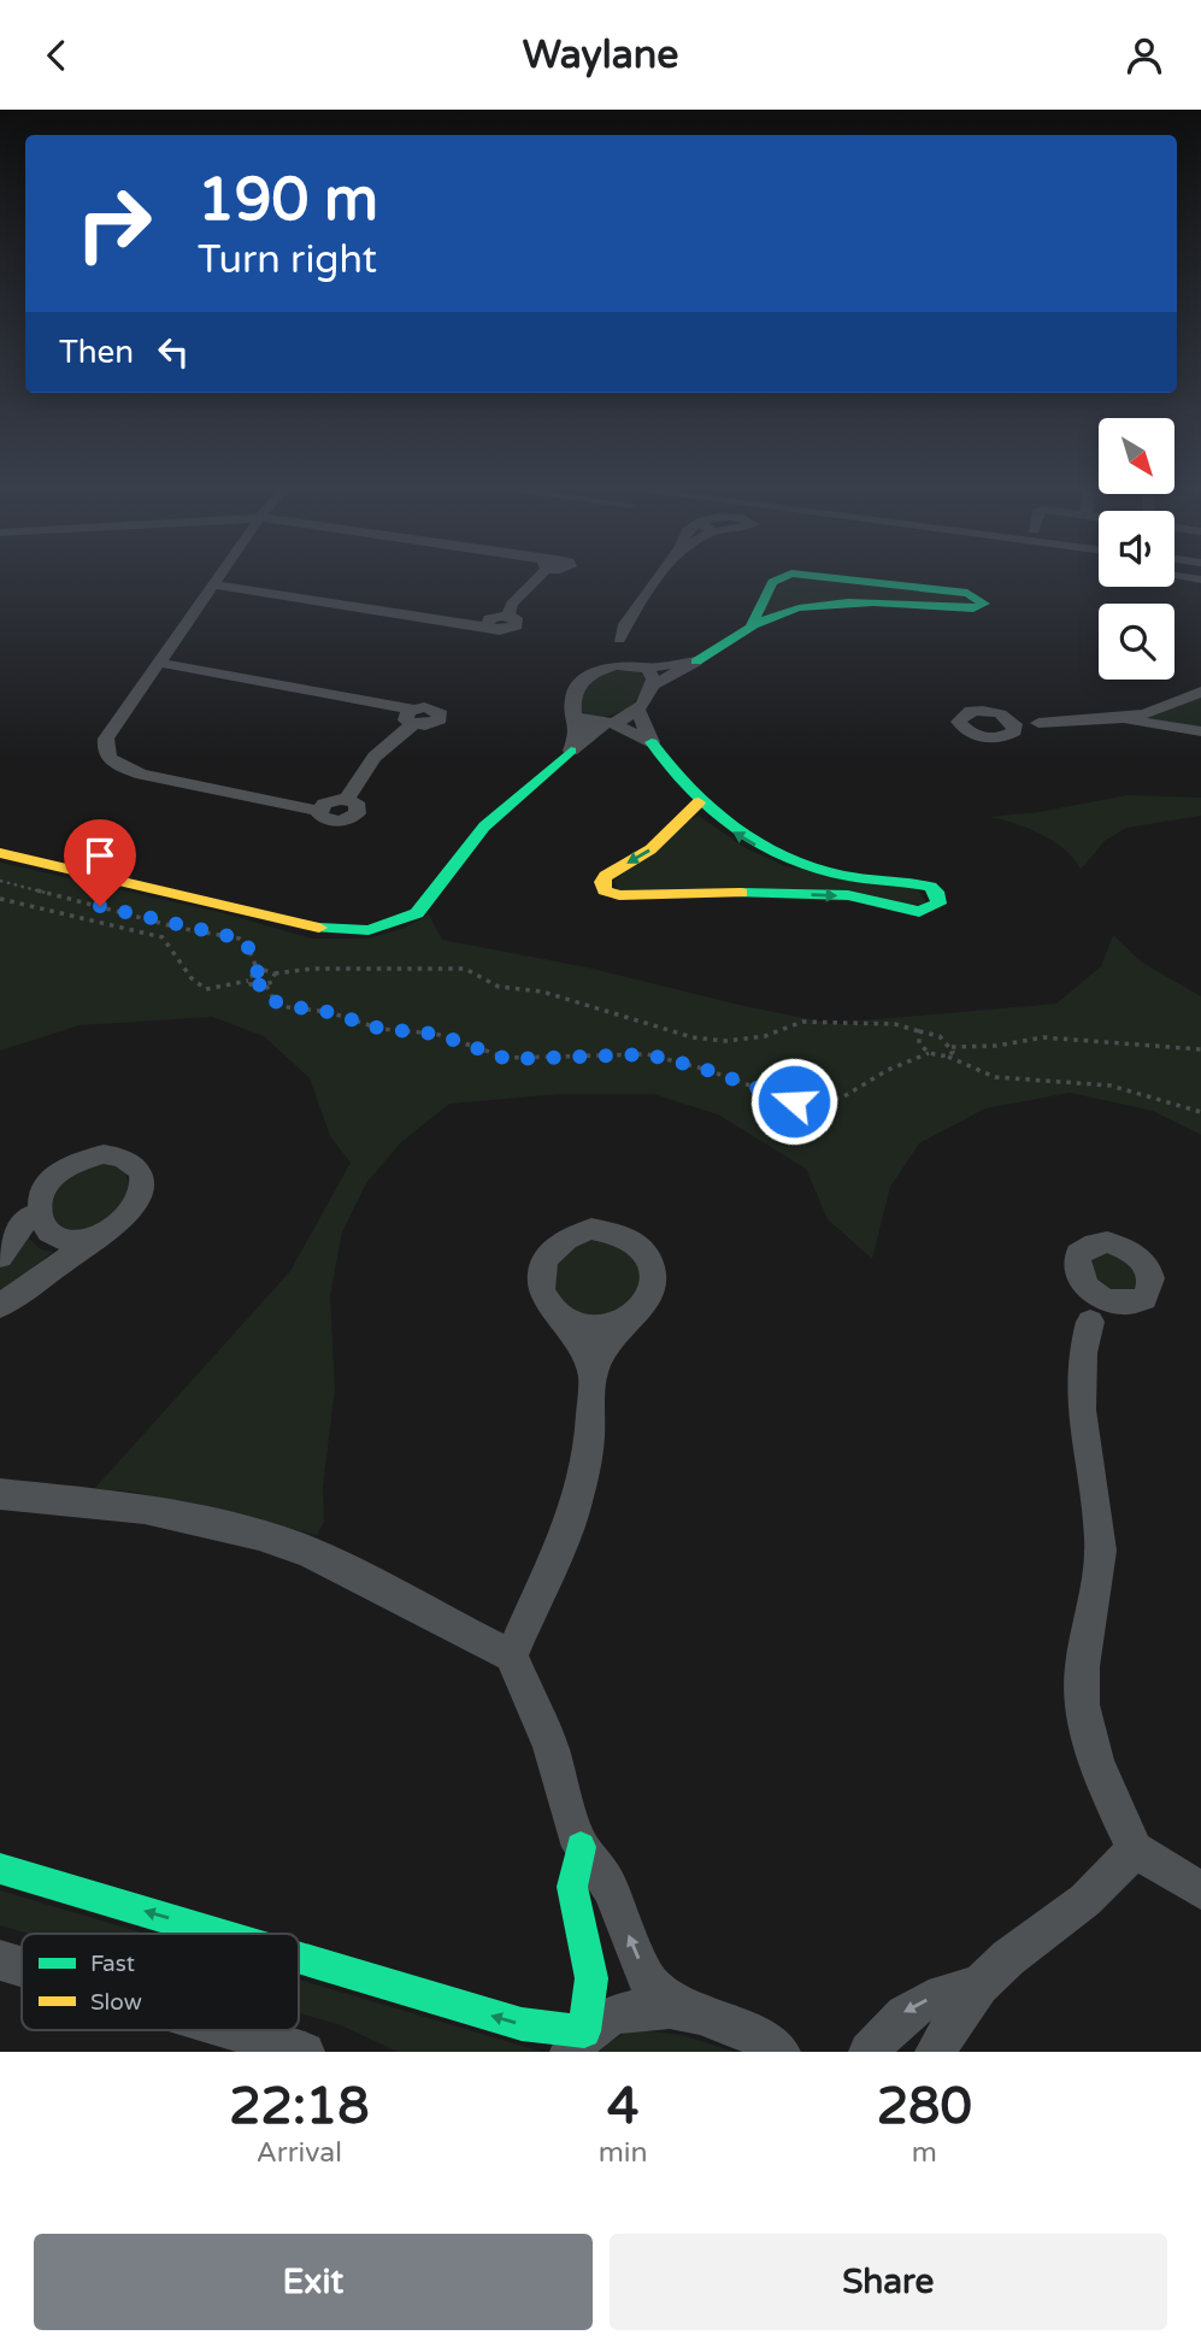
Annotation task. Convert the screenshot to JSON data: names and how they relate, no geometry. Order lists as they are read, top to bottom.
{
  "legend": ["Fast", "Slow"],
  "north": "bottom right",
  "page": {
    "header": "Waylane",
    "turn": ["190 m", "Turn right"],
    "then": "Then",
    "eta": [
      "22:18",
      "Arrival",
      "4",
      "min",
      "280",
      "m"
    ],
    "buttons": ["Exit", "Share"]
  }
}
